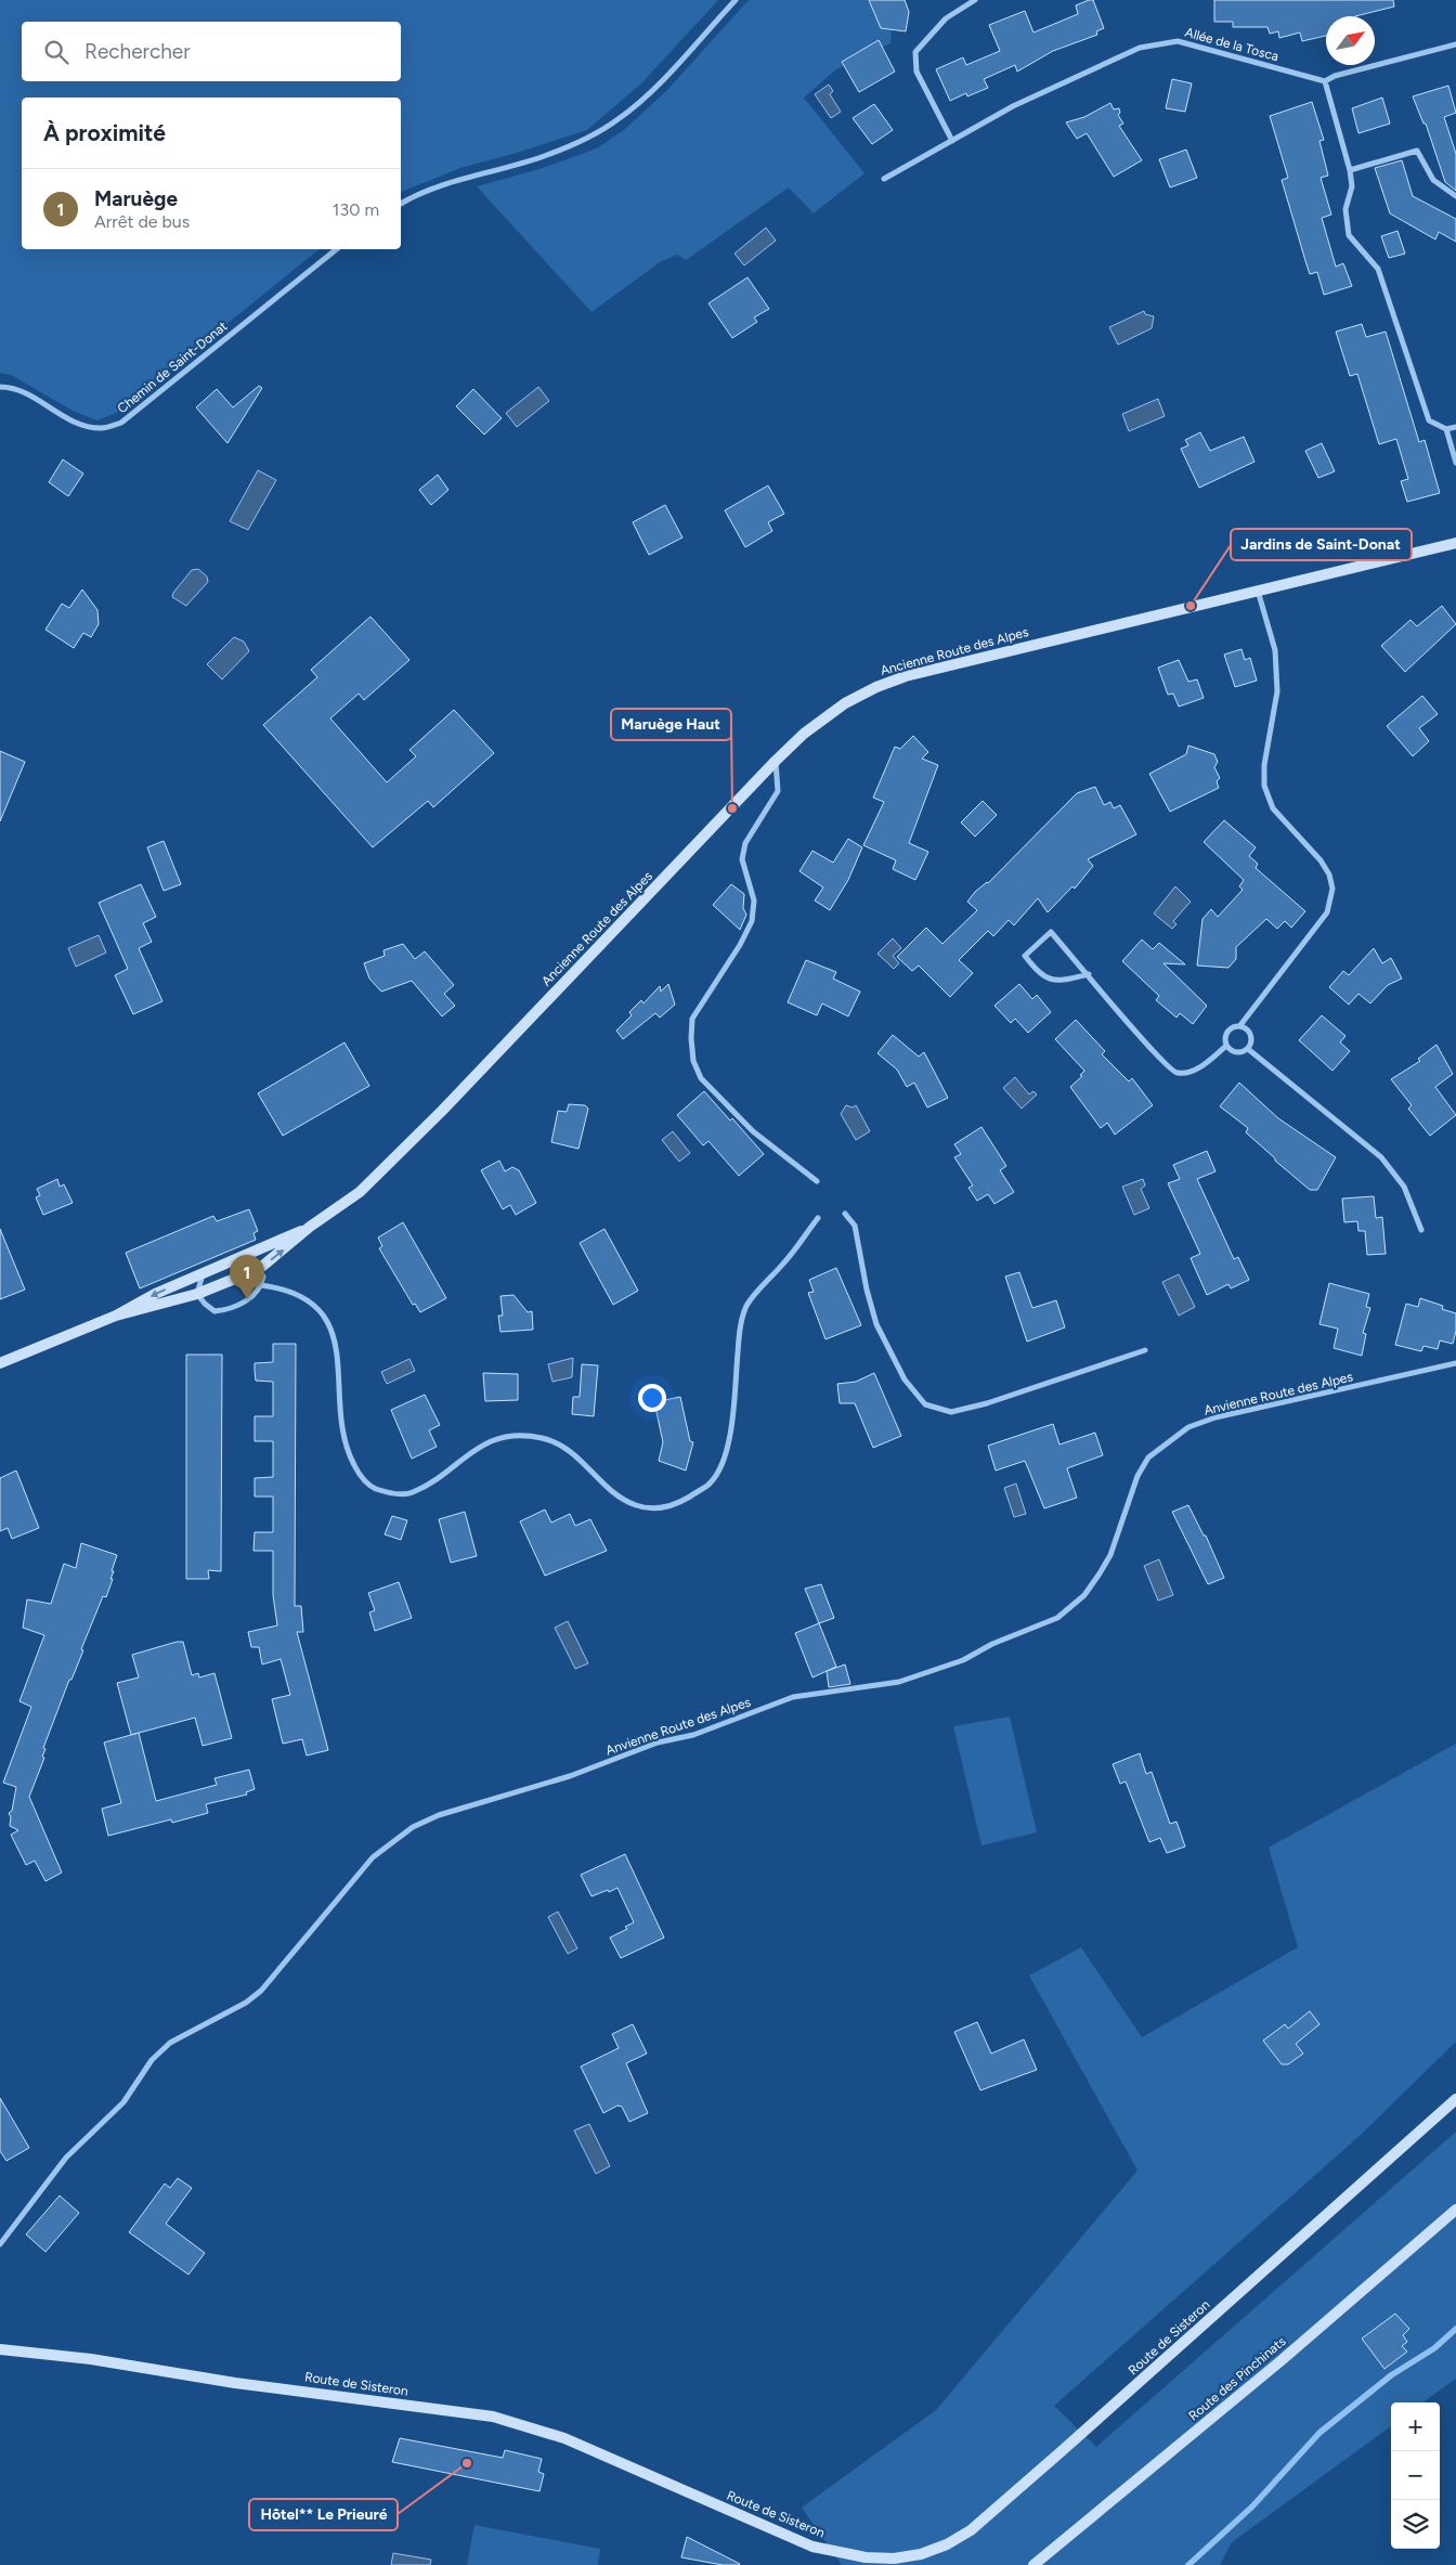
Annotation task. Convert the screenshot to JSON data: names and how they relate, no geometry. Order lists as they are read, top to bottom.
{
  "streets": {
    "main road": ["Ancienne Route des Alpes", "Route de Sisteron", "Route des Pinchinats"],
    "street": ["Allée de la Tosca", "Chemin de Saint-Donat", "Anvienne Route des Alpes"]
  },
  "places": ["Jardins de Saint-Donat", "Maruège Haut", "Hôtel** Le Prieuré"],
  "north": "top right",
  "page": {
    "search": "Rechercher",
    "heading": "À proximité",
    "list": [
      {
        "mark": "1",
        "name": "Maruège",
        "note": "Arrêt de bus",
        "value": "130 m"
      }
    ],
    "pins": "1",
    "map_buttons": ["+", "−"]
  }
}
